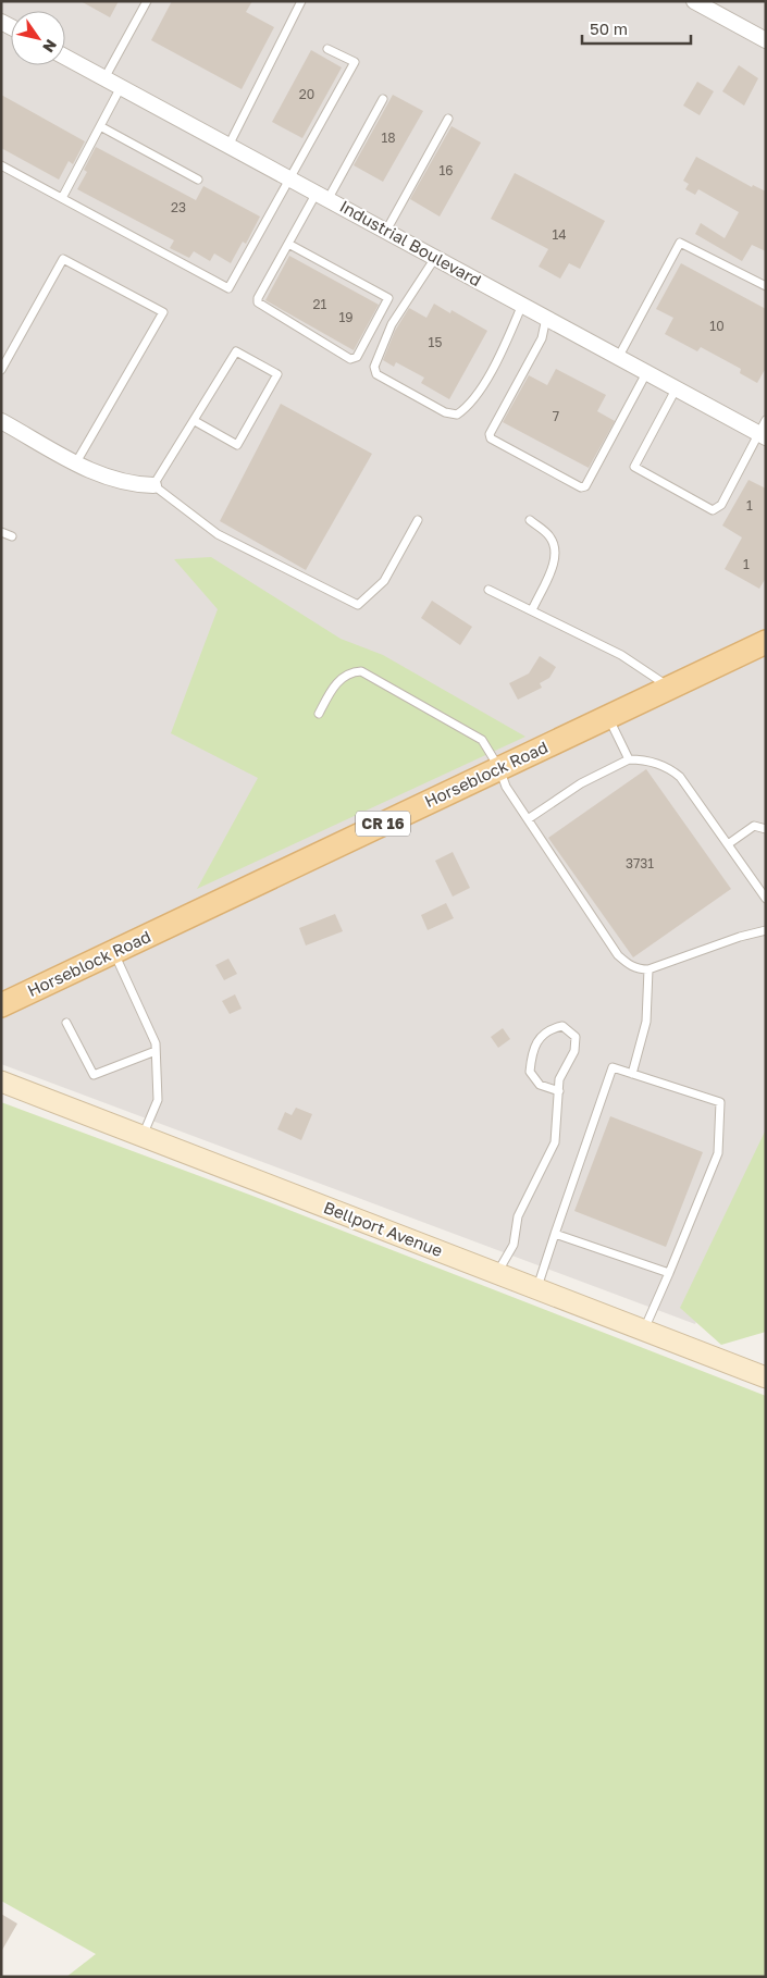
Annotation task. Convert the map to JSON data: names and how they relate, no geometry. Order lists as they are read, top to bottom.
{
  "streets": {
    "main road": ["Horseblock Road", "CR 16", "Bellport Avenue"],
    "street": ["Industrial Boulevard"]
  },
  "house_numbers": [
    "20",
    "18",
    "16",
    "23",
    "14",
    "21",
    "19",
    "10",
    "15",
    "7",
    "1",
    "1",
    "3731"
  ],
  "scale_bar": "50 m",
  "north": "bottom right"
}
